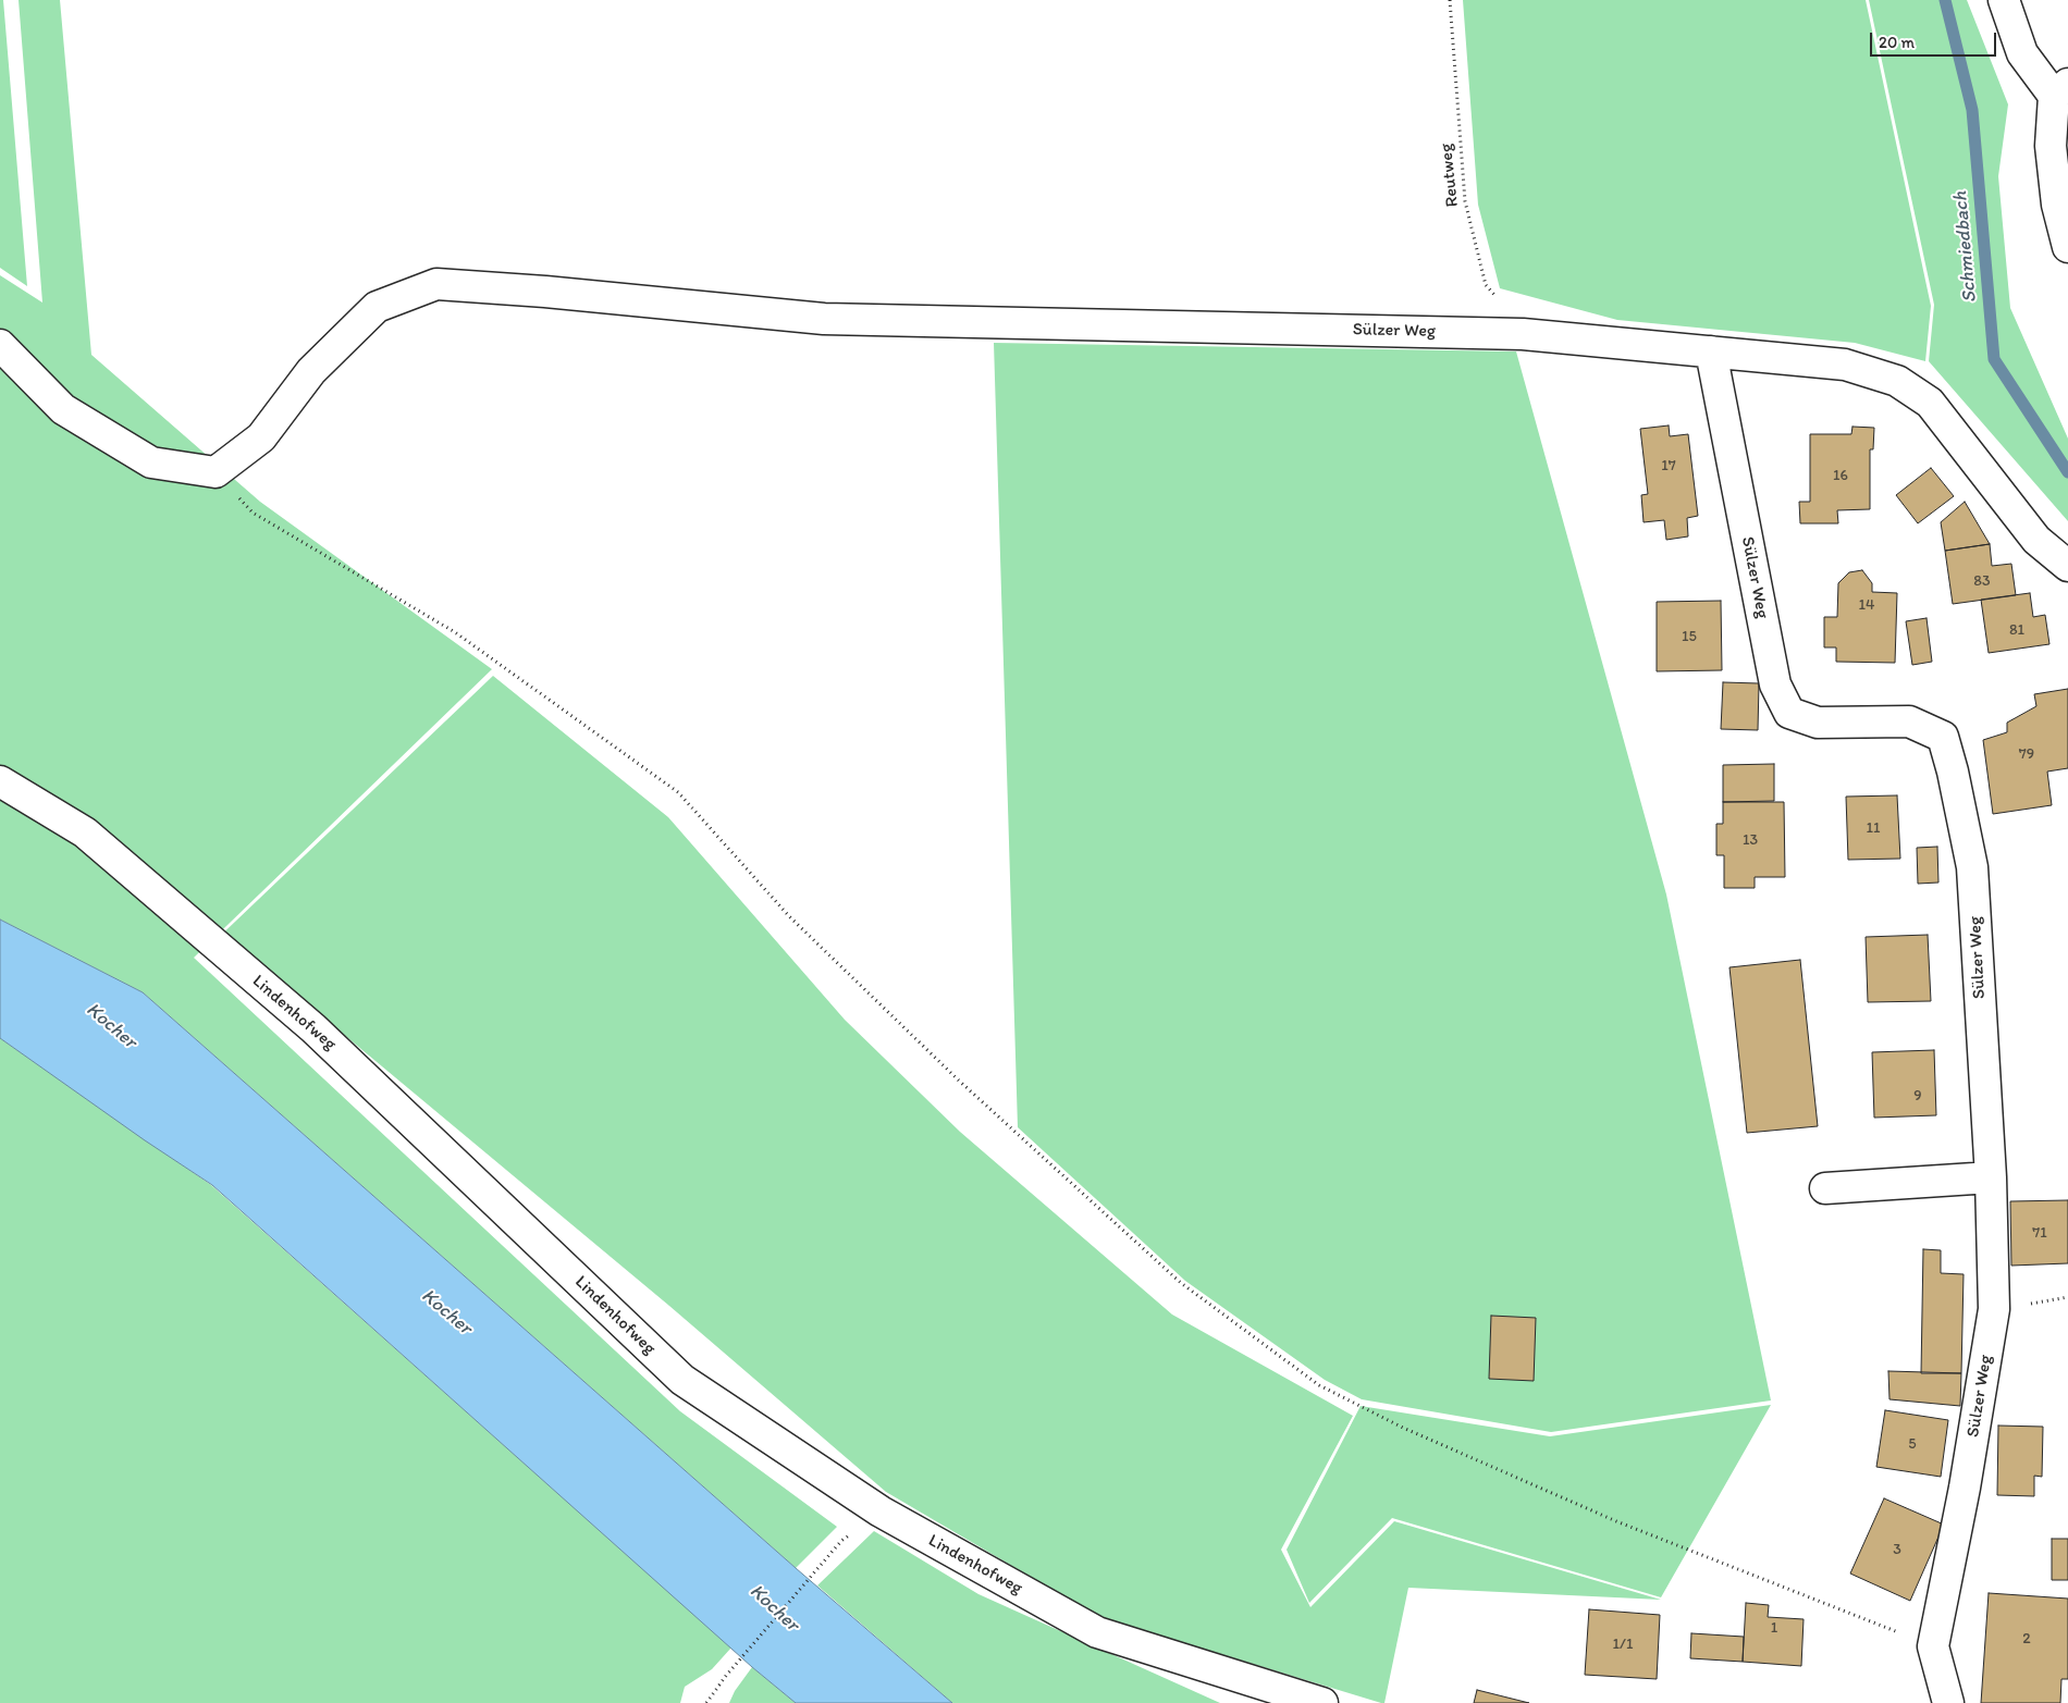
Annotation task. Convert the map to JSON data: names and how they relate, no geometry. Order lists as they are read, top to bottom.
{
  "streets": {
    "street": ["Sülzer Weg", "Lindenhofweg"],
    "path": ["Reutweg"]
  },
  "crossings": [
    ["Reutweg", "Sülzer Weg"]
  ],
  "water": ["Schmiedbach", "Kocher"],
  "house_numbers": [
    "17",
    "16",
    "83",
    "14",
    "81",
    "15",
    "79",
    "11",
    "13",
    "9",
    "71",
    "5",
    "3",
    "1",
    "2",
    "1/1"
  ],
  "scale_bar": "20 m"
}
